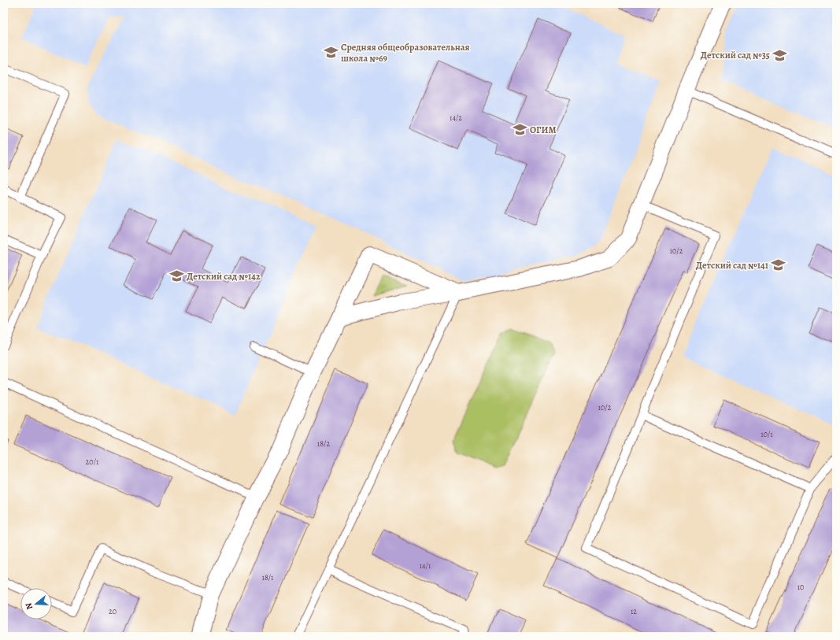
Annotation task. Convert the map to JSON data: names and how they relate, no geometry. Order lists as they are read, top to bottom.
{
  "places": {
    "school or university": [
      "Средняя общеобразовательная школа №69",
      "Детский сад №35",
      "ОГИМ",
      "Детский сад №141",
      "Детский сад №142"
    ]
  },
  "house_numbers": [
    "14/2",
    "10/2",
    "10/2",
    "10/1",
    "18/2",
    "20/1",
    "14/1",
    "18/1",
    "10",
    "20",
    "12"
  ],
  "north": "left"
}
